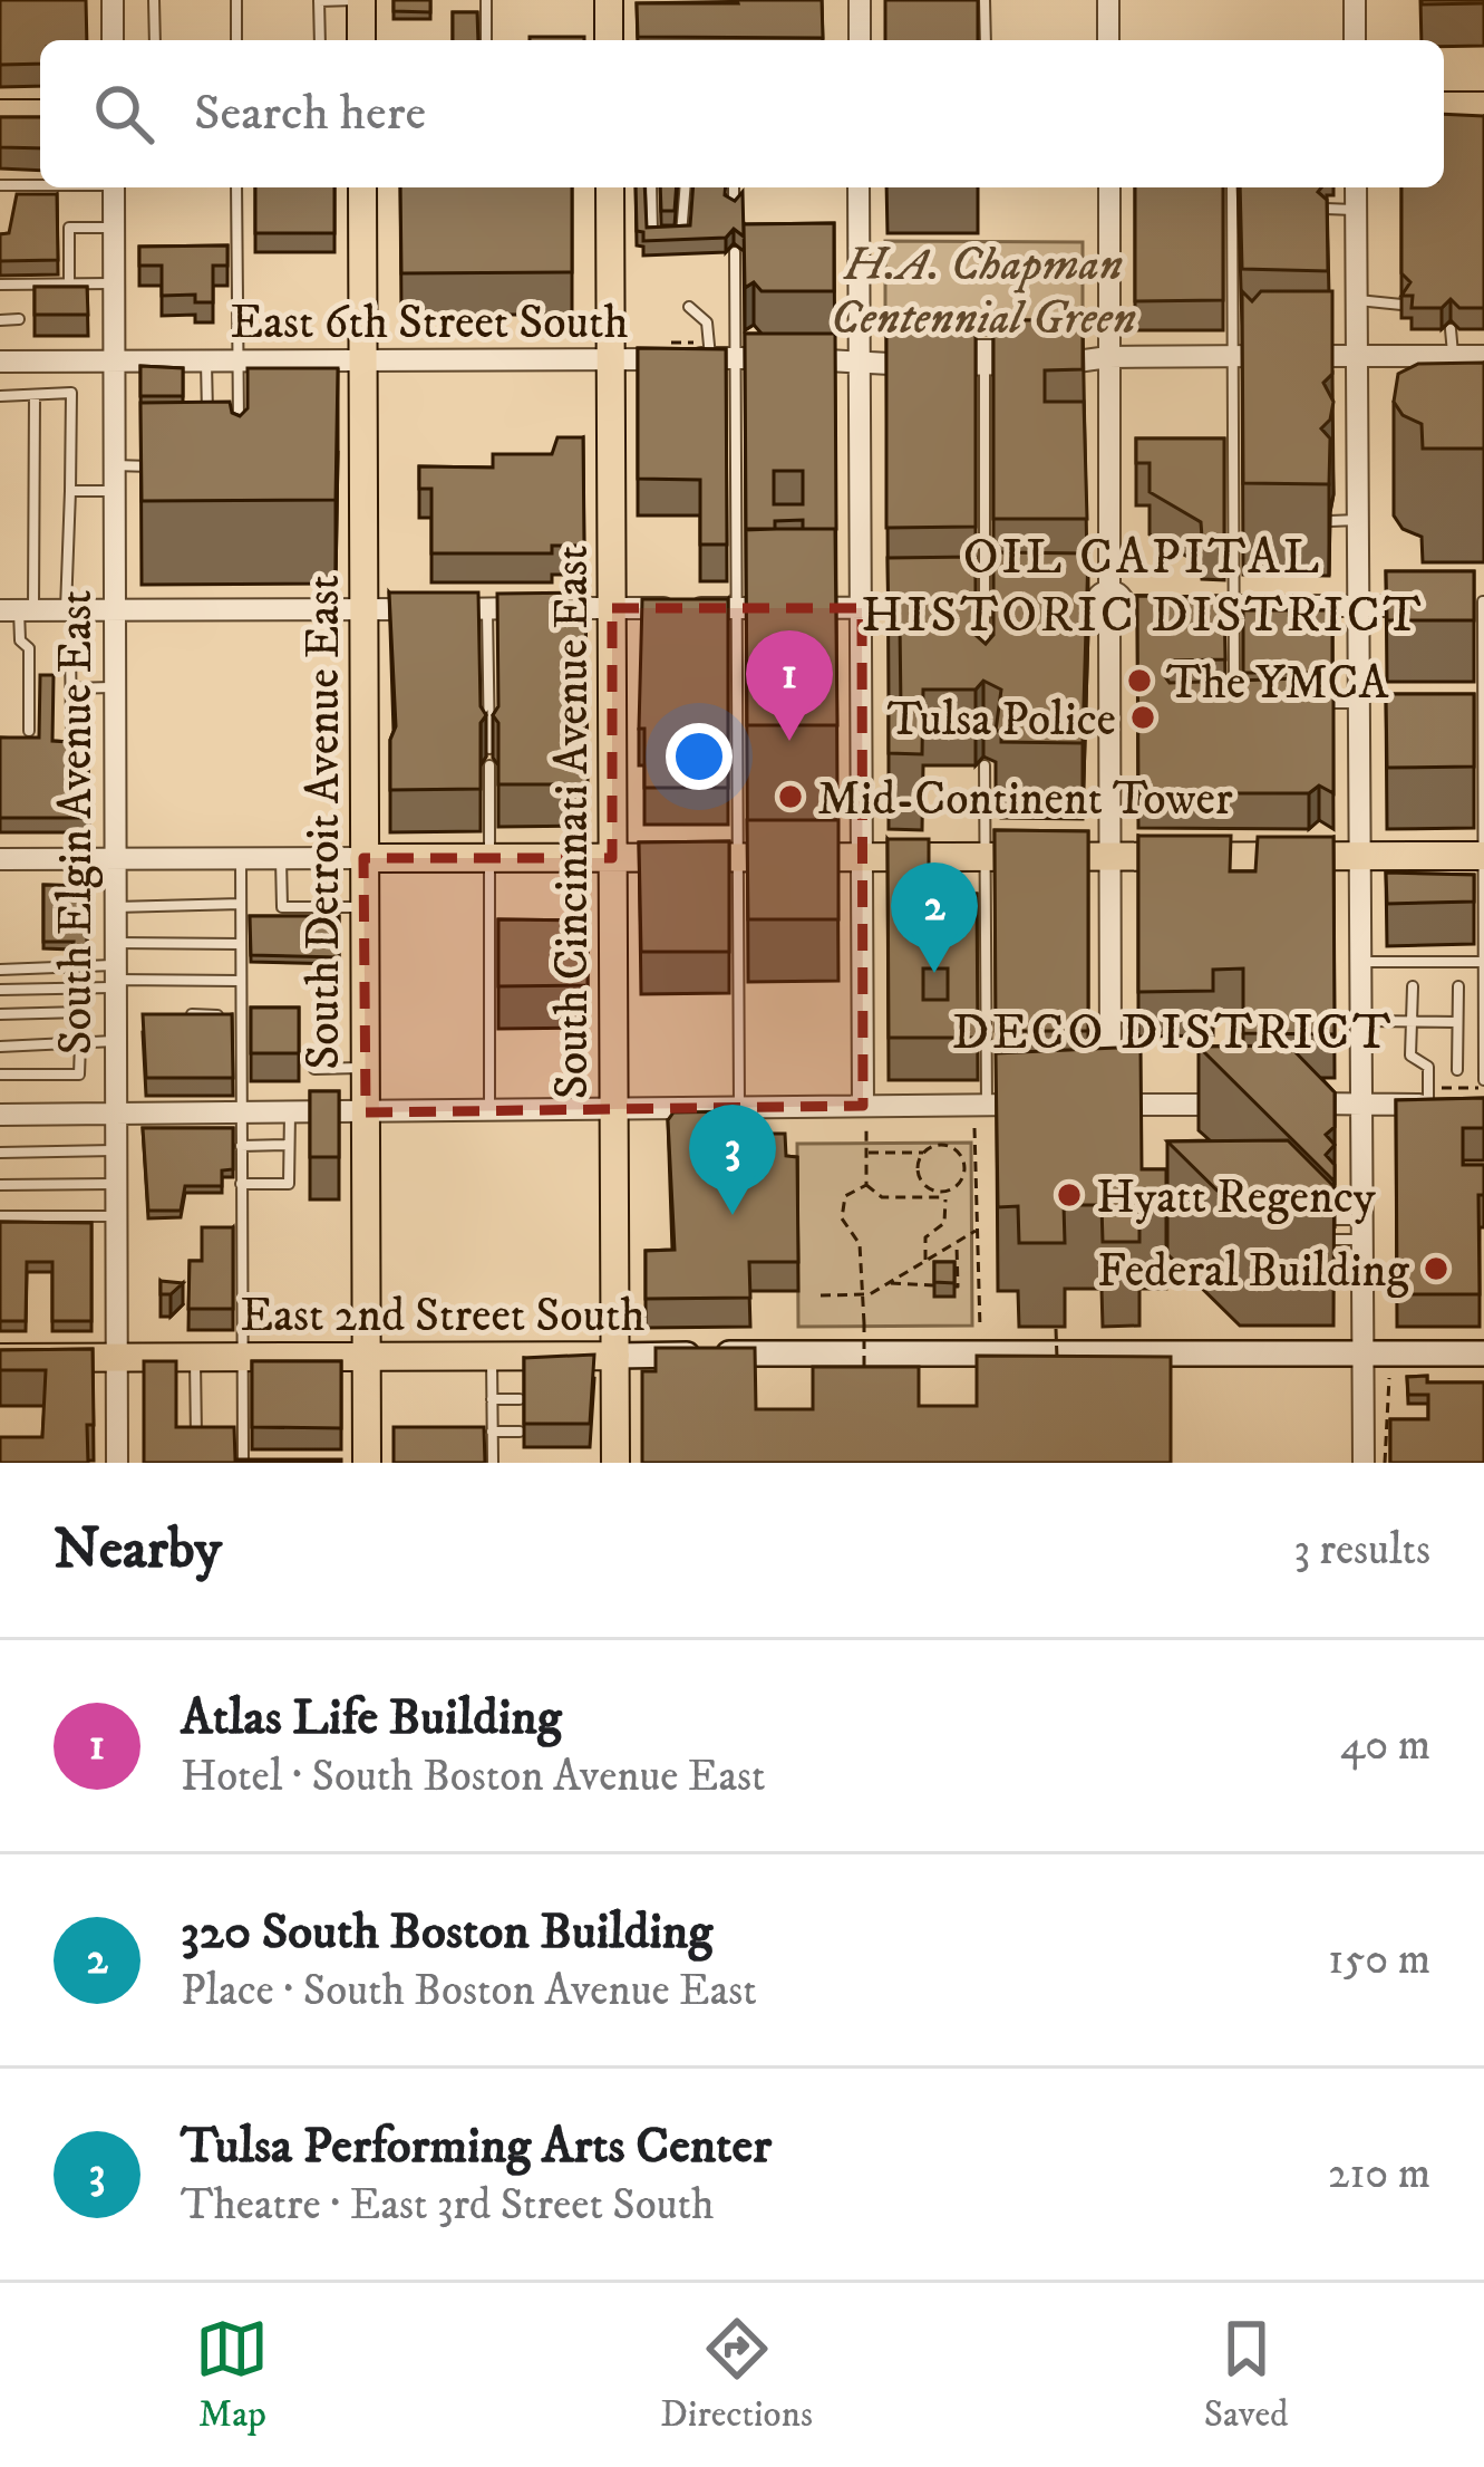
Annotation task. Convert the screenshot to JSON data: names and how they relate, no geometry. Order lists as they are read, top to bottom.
{
  "streets": {
    "main road": ["South Detroit Avenue East", "South Cincinnati Avenue East", "East 2nd Street South"],
    "street": ["East 6th Street South", "South Elgin Avenue East"]
  },
  "crossings": [
    ["East 6th Street South", "South Elgin Avenue East"],
    ["East 6th Street South", "South Detroit Avenue East"],
    ["East 6th Street South", "South Cincinnati Avenue East"],
    ["South Elgin Avenue East", "East 2nd Street South"],
    ["South Detroit Avenue East", "East 2nd Street South"],
    ["South Cincinnati Avenue East", "East 2nd Street South"]
  ],
  "districts": ["OIL CAPITAL HISTORIC DISTRICT", "DECO DISTRICT"],
  "parks": ["H.A. Chapman Centennial Green"],
  "places": [
    "The YMCA",
    "Tulsa Police",
    "Mid-Continent Tower",
    "Hyatt Regency",
    "Federal Building"
  ],
  "page": {
    "search": "Search here",
    "pins": ["1", "2", "3"],
    "heading": ["Nearby", "3 results"],
    "list": [
      {
        "mark": "1",
        "name": "Atlas Life Building",
        "note": "Hotel · South Boston Avenue East",
        "value": "40 m"
      },
      {
        "mark": "2",
        "name": "320 South Boston Building",
        "note": "Place · South Boston Avenue East",
        "value": "150 m"
      },
      {
        "mark": "3",
        "name": "Tulsa Performing Arts Center",
        "note": "Theatre · East 3rd Street South",
        "value": "210 m"
      }
    ],
    "nav": ["Map", "Directions", "Saved"]
  }
}
